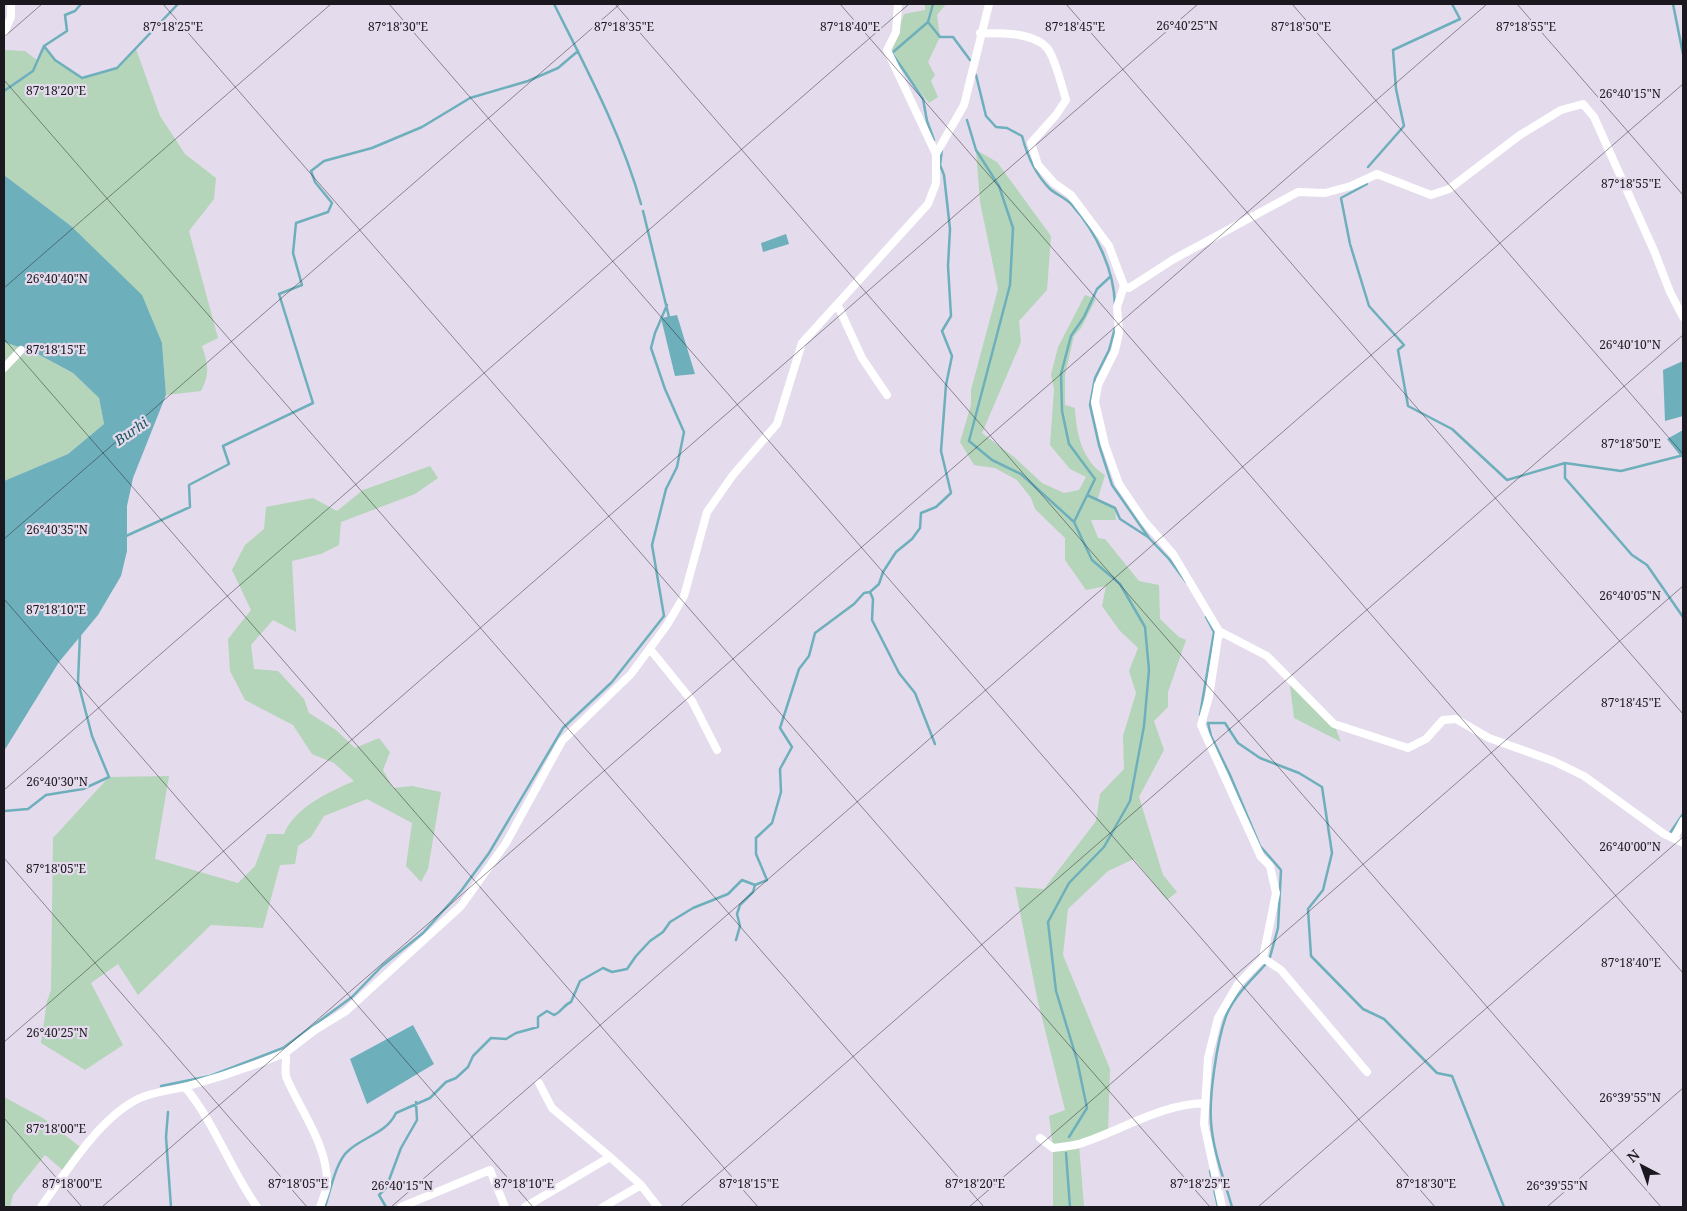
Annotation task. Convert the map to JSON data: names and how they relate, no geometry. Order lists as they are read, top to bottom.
{
  "water": ["Burhi"],
  "north": "top left",
  "coordinates": [
    "26°40'25\"N",
    "87°18'25\"E",
    "87°18'30\"E",
    "87°18'35\"E",
    "87°18'40\"E",
    "87°18'45\"E",
    "87°18'50\"E",
    "87°18'55\"E",
    "87°18'20\"E",
    "26°40'15\"N",
    "26°40'40\"N",
    "26°40'10\"N",
    "87°18'15\"E",
    "26°40'35\"N",
    "26°40'05\"N",
    "87°18'10\"E",
    "26°40'30\"N",
    "26°40'00\"N",
    "87°18'05\"E",
    "26°39'55\"N",
    "87°18'00\"E"
  ]
}
